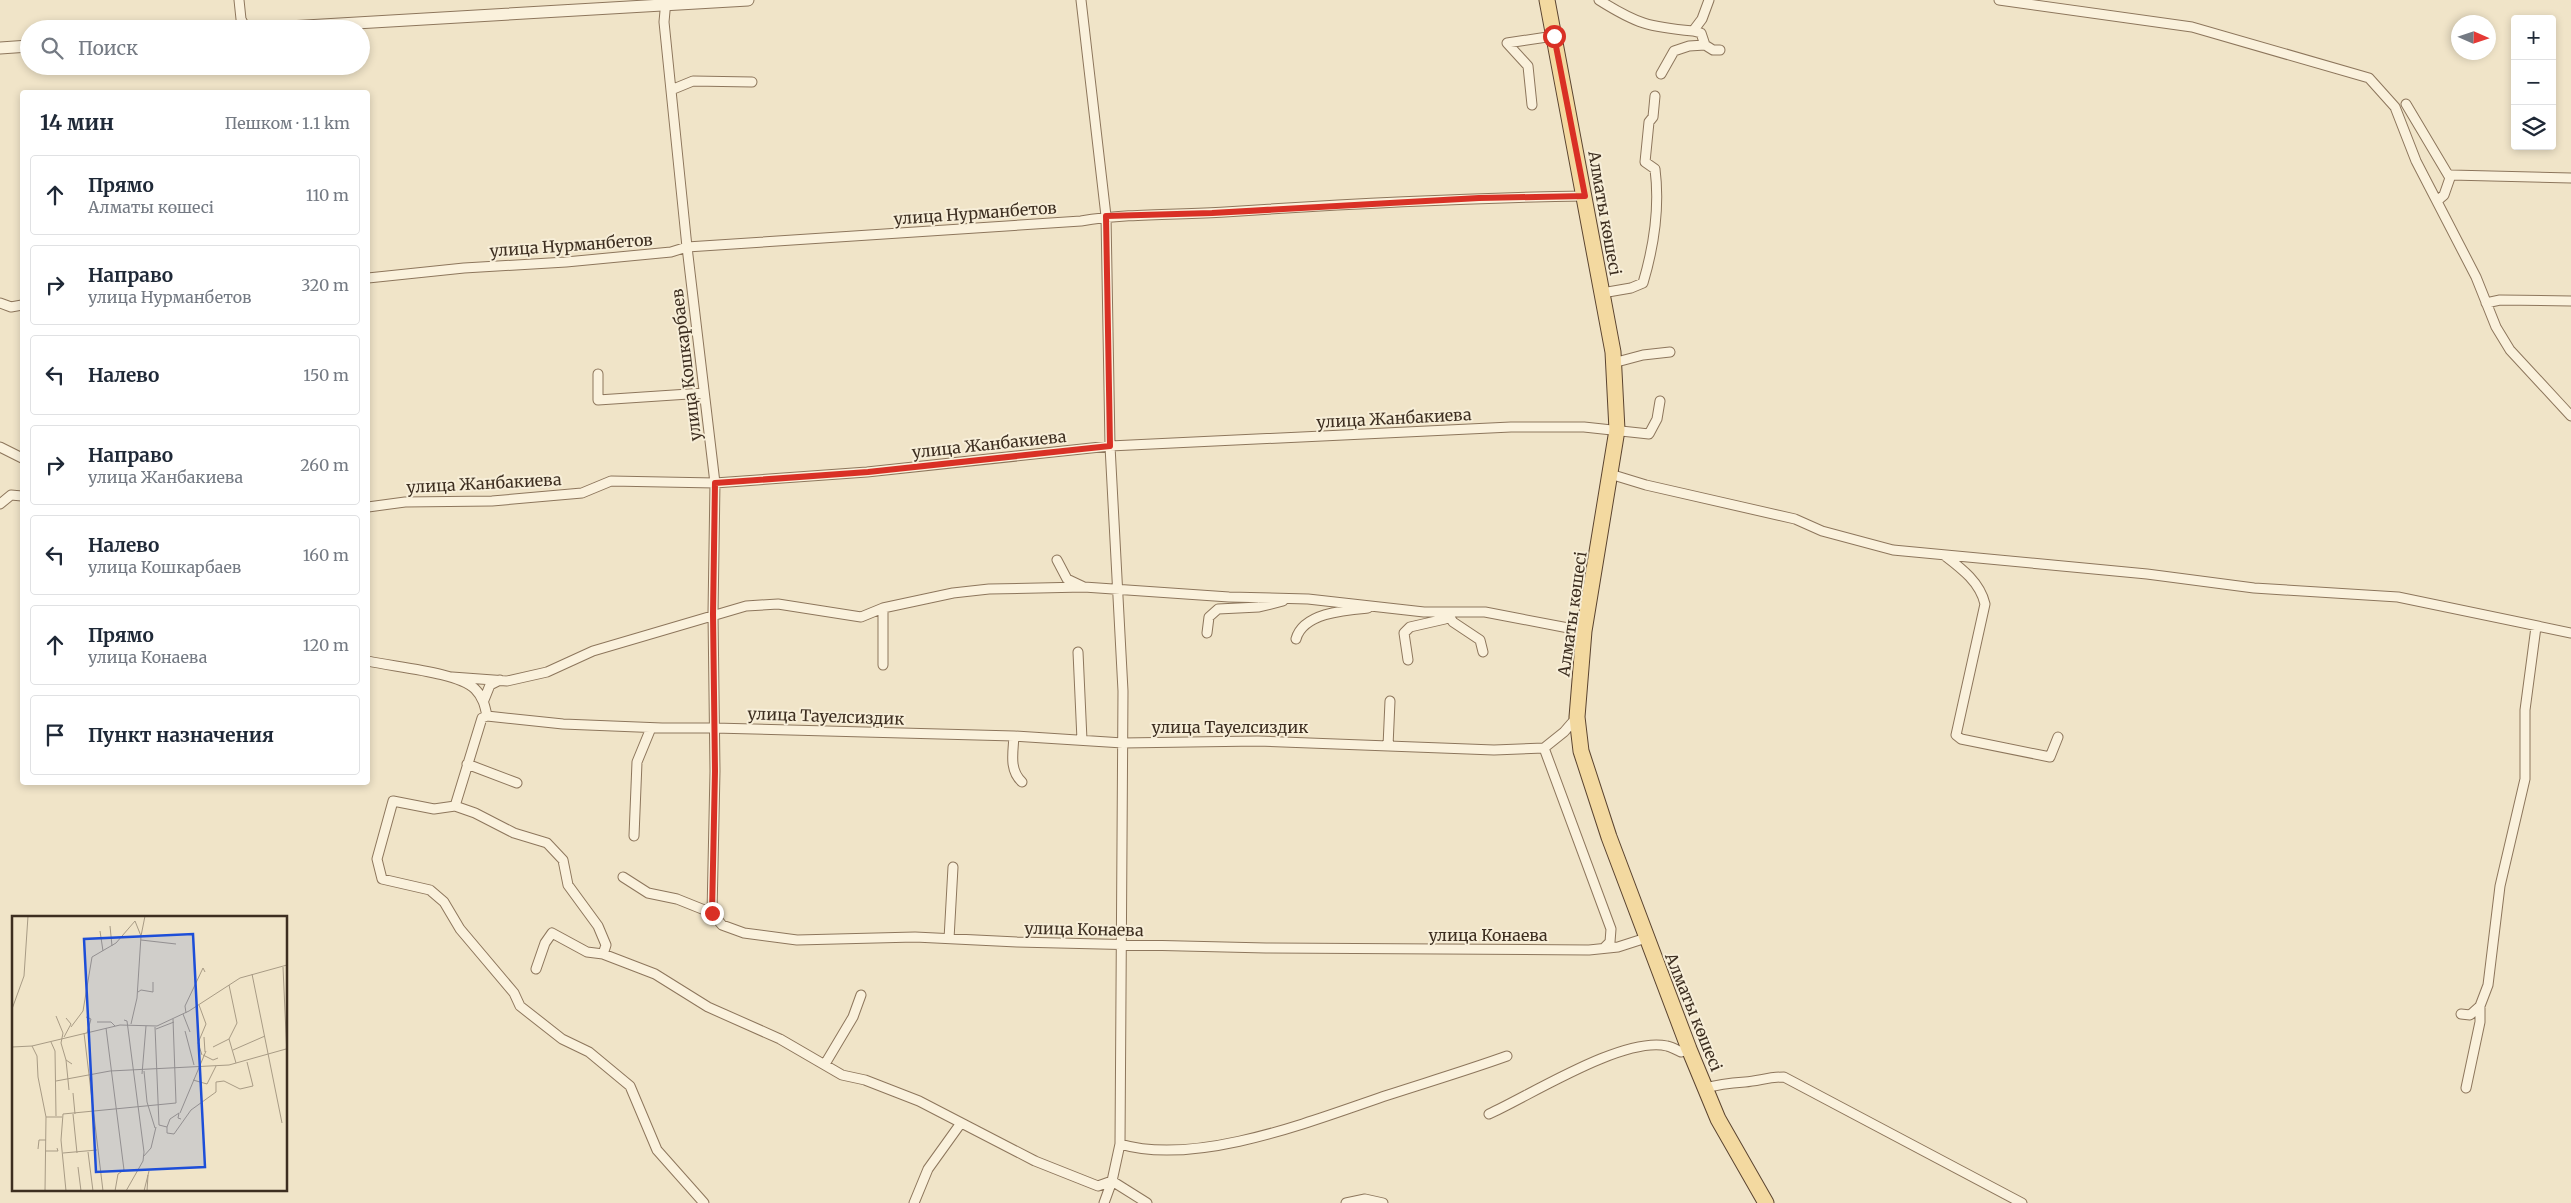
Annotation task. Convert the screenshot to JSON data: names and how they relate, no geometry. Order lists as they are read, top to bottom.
{
  "streets": {
    "main road": ["Алматы көшесі"],
    "street": [
      "улица Нурманбетов",
      "улица Кошкарбаев",
      "улица Жанбакиева",
      "улица Тауелсиздик",
      "улица Конаева"
    ]
  },
  "crossings": [
    ["улица Нурманбетов", "Алматы көшесі"],
    ["улица Нурманбетов", "улица Кошкарбаев"],
    ["Алматы көшесі", "улица Жанбакиева"],
    ["Алматы көшесі", "улица Конаева"],
    ["улица Кошкарбаев", "улица Жанбакиева"],
    ["улица Кошкарбаев", "улица Тауелсиздик"]
  ],
  "north": "right",
  "page": {
    "map_buttons": ["+", "−"],
    "search": "Поиск",
    "heading": ["14 мин", "Пешком · 1.1 km"],
    "list": [
      ["Прямо", "Алматы көшесі", "110 m"],
      ["Направо", "улица Нурманбетов", "320 m"],
      ["Налево", "150 m"],
      ["Направо", "улица Жанбакиева", "260 m"],
      ["Налево", "улица Кошкарбаев", "160 m"],
      ["Прямо", "улица Конаева", "120 m"],
      "Пункт назначения"
    ]
  }
}
